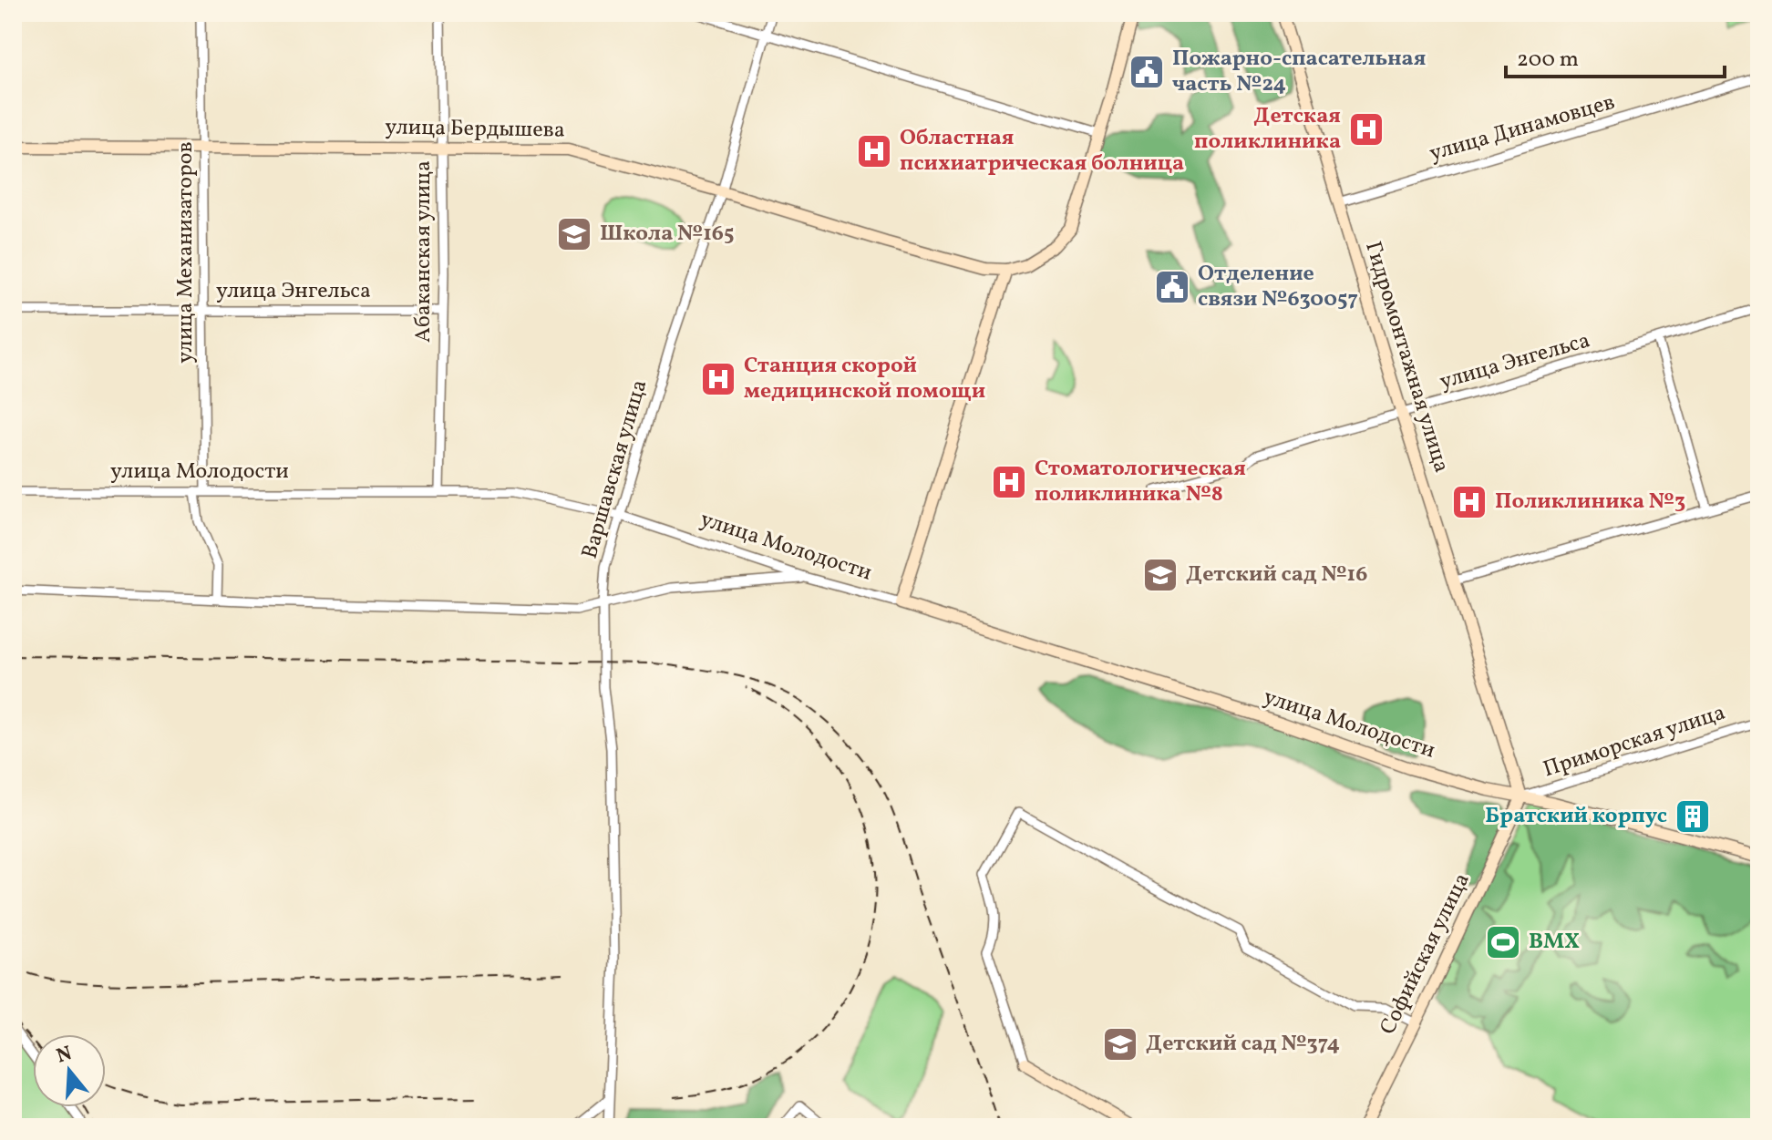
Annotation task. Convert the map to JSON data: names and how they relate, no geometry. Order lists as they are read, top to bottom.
{
  "streets": {
    "street": [
      "улица Динамовцев",
      "улица Бердышева",
      "Абаканская улица",
      "улица Механизаторов",
      "улица Энгельса",
      "Гидромонтажная улица",
      "Варшавская улица",
      "улица Молодости",
      "Приморская улица",
      "Софийская улица"
    ]
  },
  "crossings": [
    ["улица Динамовцев", "Гидромонтажная улица"],
    ["улица Бердышева", "Абаканская улица"],
    ["улица Бердышева", "улица Механизаторов"],
    ["улица Бердышева", "Варшавская улица"],
    ["Абаканская улица", "улица Энгельса"],
    ["Абаканская улица", "улица Молодости"],
    ["улица Механизаторов", "улица Энгельса"],
    ["улица Механизаторов", "улица Молодости"],
    ["улица Энгельса", "Гидромонтажная улица"],
    ["Гидромонтажная улица", "улица Молодости"],
    ["Гидромонтажная улица", "Приморская улица"],
    ["Гидромонтажная улица", "Софийская улица"],
    ["Варшавская улица", "улица Молодости"],
    ["улица Молодости", "Приморская улица"],
    ["улица Молодости", "Софийская улица"],
    ["Приморская улица", "Софийская улица"]
  ],
  "places": {
    "public building": ["Пожарно-спасательная часть №24", "Отделение связи №630057"],
    "hospital": [
      "Детская поликлиника",
      "Областная психиатрическая болница",
      "Станция скорой медицинской помощи",
      "Стоматологическая поликлиника №8",
      "Поликлиника №3"
    ],
    "school or university": ["Школа №165", "Детский сад №16", "Детский сад №374"],
    "building": ["Братский корпус"],
    "sports": ["BMX"]
  },
  "scale_bar": "200 m",
  "north": "top"
}
